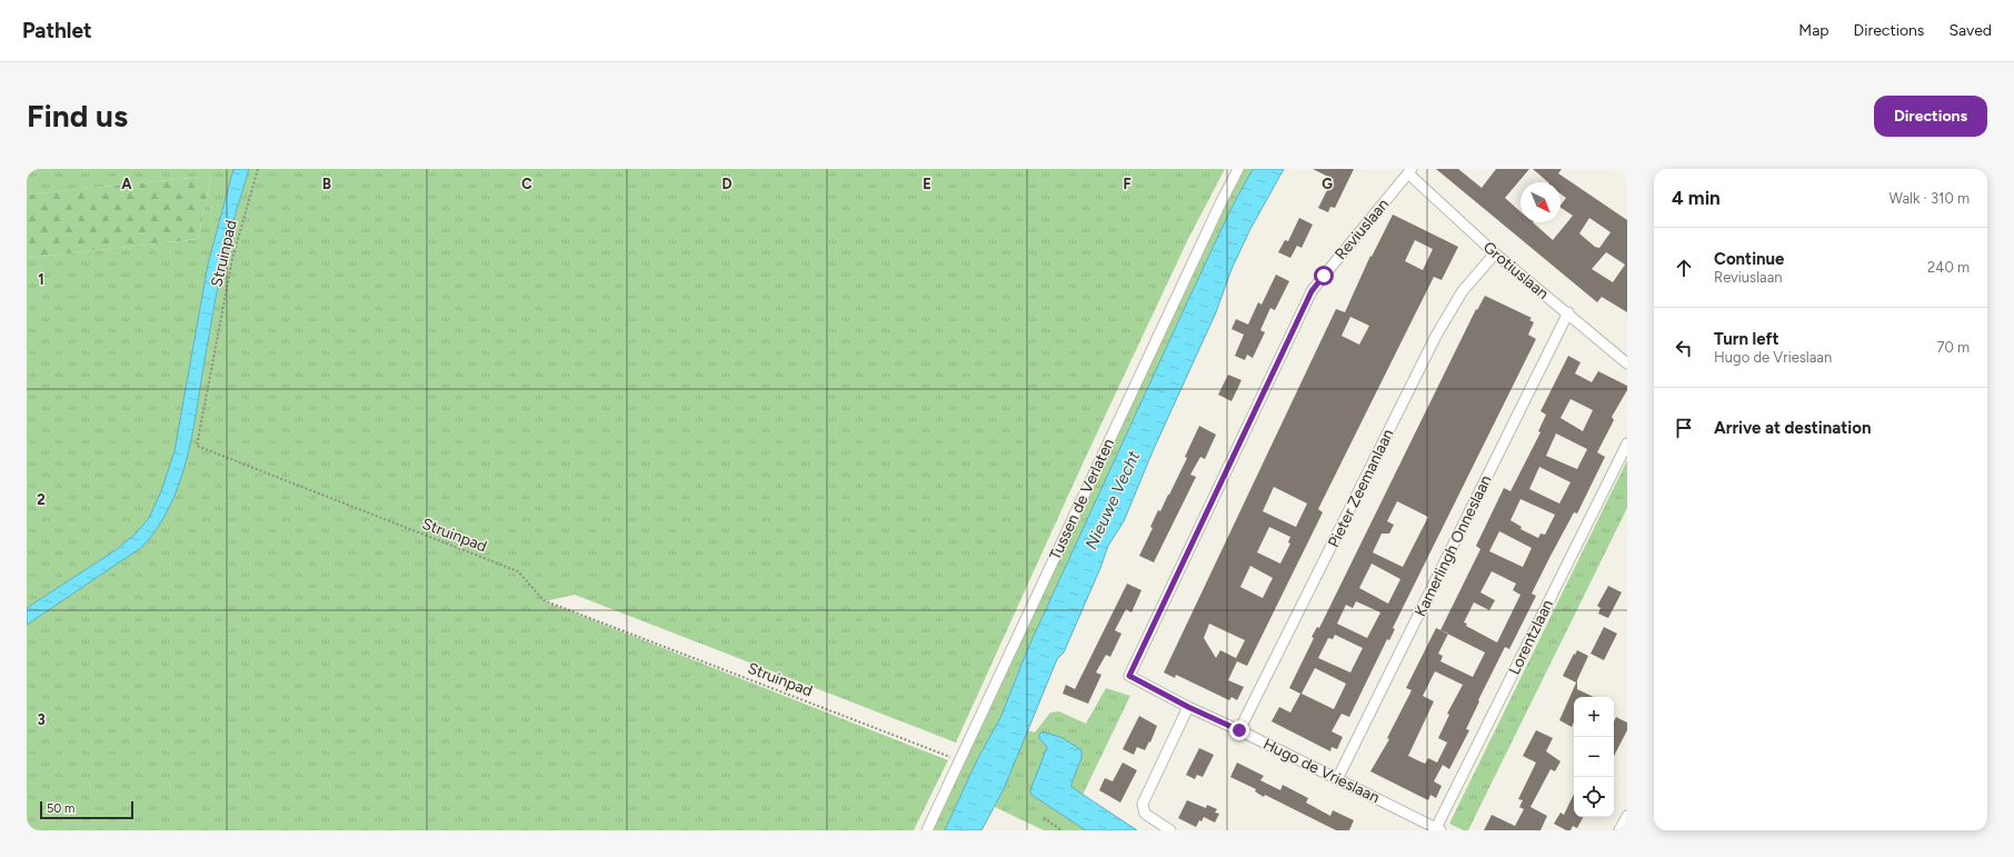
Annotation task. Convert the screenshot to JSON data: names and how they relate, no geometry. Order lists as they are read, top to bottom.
{
  "streets": {
    "street": [
      "Reviuslaan",
      "Grotiuslaan",
      "Pieter Zeemanlaan",
      "Tussen de Verlaten",
      "Kamerlingh Onneslaan",
      "Lorentzlaan",
      "Hugo de Vrieslaan"
    ],
    "path": ["Struinpad"]
  },
  "crossings": [
    ["Reviuslaan", "Grotiuslaan"],
    ["Reviuslaan", "Hugo de Vrieslaan"],
    ["Struinpad", "Tussen de Verlaten"],
    ["Grotiuslaan", "Pieter Zeemanlaan"],
    ["Grotiuslaan", "Kamerlingh Onneslaan"],
    ["Pieter Zeemanlaan", "Hugo de Vrieslaan"],
    ["Kamerlingh Onneslaan", "Hugo de Vrieslaan"],
    ["Lorentzlaan", "Hugo de Vrieslaan"]
  ],
  "water": ["Nieuwe Vecht"],
  "scale_bar": "50 m",
  "north": "bottom right",
  "page": {
    "header": "Pathlet",
    "nav": ["Map", "Directions", "Saved"],
    "buttons": "Directions",
    "title": "Find us",
    "heading": ["4 min", "Walk · 310 m"],
    "list": [
      ["Continue", "Reviuslaan", "240 m"],
      ["Turn left", "Hugo de Vrieslaan", "70 m"],
      "Arrive at destination"
    ],
    "map_buttons": ["+", "−"],
    "scale": "50 m"
  },
  "grid": {
    "columns": [
      "A",
      "B",
      "C",
      "D",
      "E",
      "F",
      "G"
    ],
    "rows": ["1", "2", "3"]
  }
}
